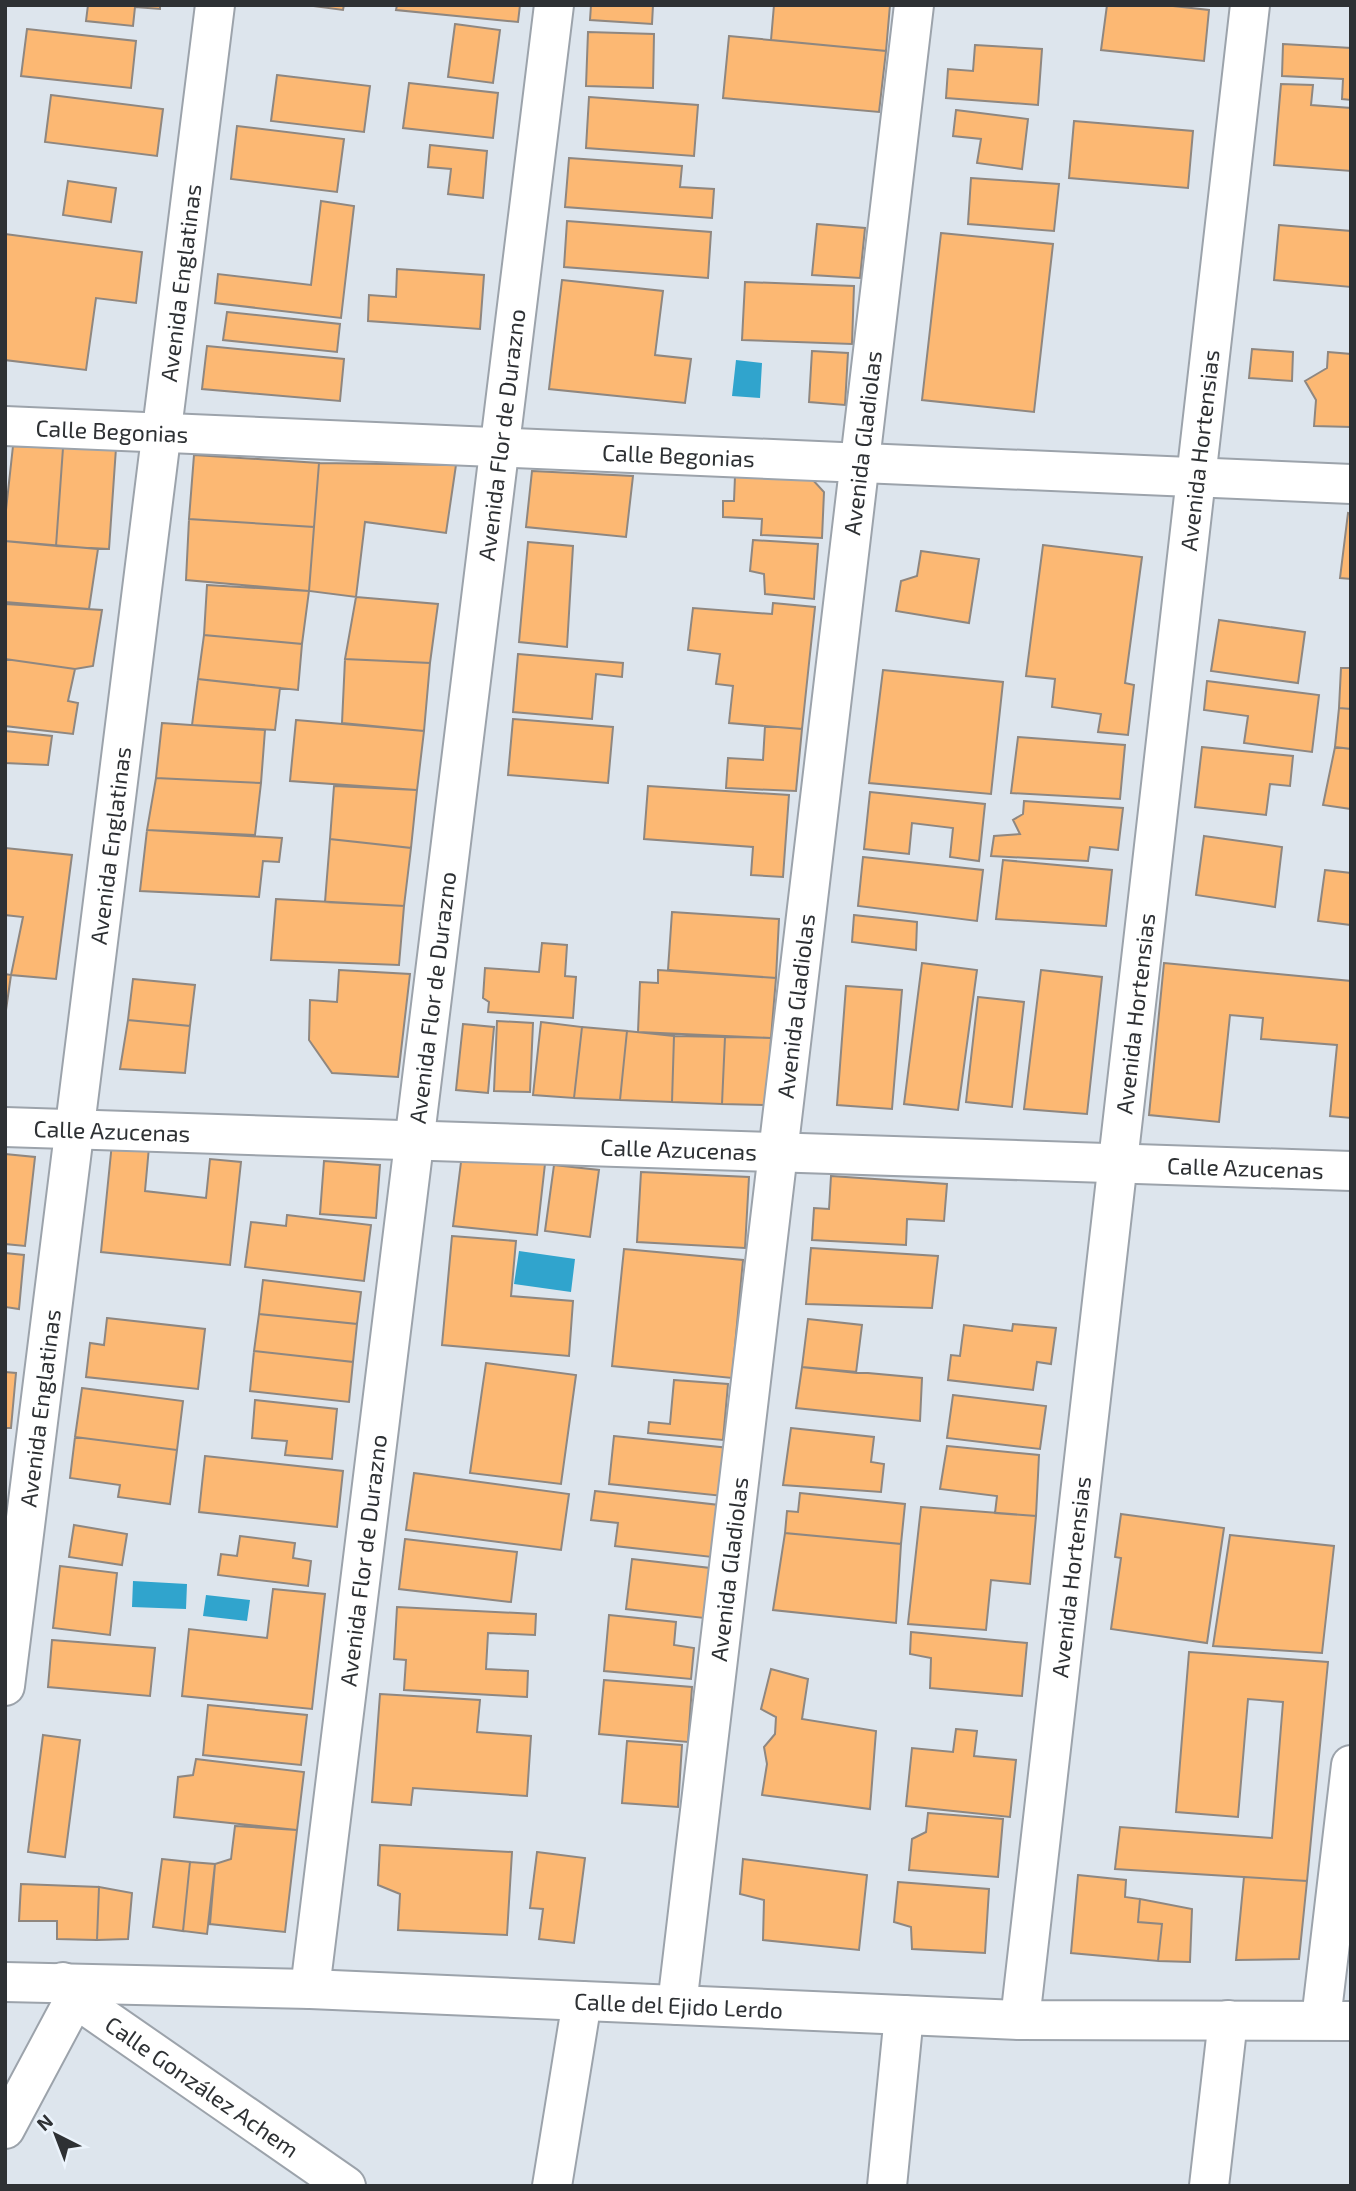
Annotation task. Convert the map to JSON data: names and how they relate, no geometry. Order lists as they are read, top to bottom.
{
  "streets": {
    "street": [
      "Avenida Englatinas",
      "Calle Begonias",
      "Avenida Flor de Durazno",
      "Avenida Gladiolas",
      "Avenida Hortensias",
      "Calle Azucenas",
      "Calle del Ejido Lerdo",
      "Calle González Achem"
    ]
  },
  "crossings": [
    ["Avenida Englatinas", "Calle Begonias"],
    ["Avenida Englatinas", "Calle Azucenas"],
    ["Calle Begonias", "Avenida Flor de Durazno"],
    ["Calle Begonias", "Avenida Gladiolas"],
    ["Calle Begonias", "Avenida Hortensias"],
    ["Avenida Flor de Durazno", "Calle Azucenas"],
    ["Avenida Flor de Durazno", "Calle del Ejido Lerdo"],
    ["Avenida Gladiolas", "Calle Azucenas"],
    ["Avenida Gladiolas", "Calle del Ejido Lerdo"],
    ["Avenida Hortensias", "Calle Azucenas"],
    ["Avenida Hortensias", "Calle del Ejido Lerdo"],
    ["Calle del Ejido Lerdo", "Calle González Achem"]
  ],
  "north": "top left"
}
